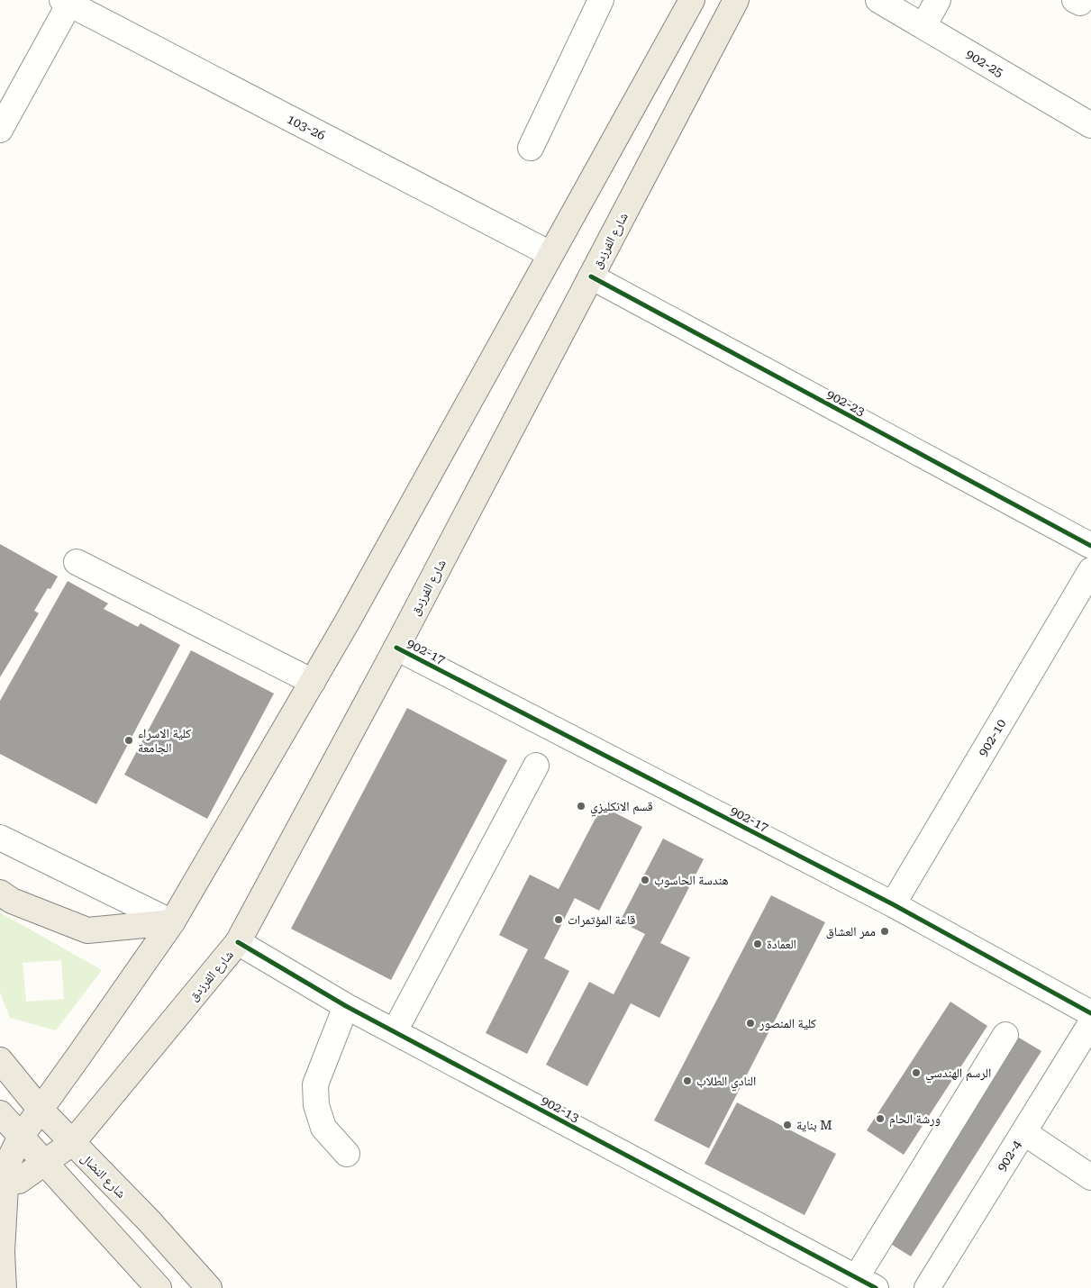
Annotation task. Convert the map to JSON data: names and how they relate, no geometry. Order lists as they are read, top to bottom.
{
  "streets": {
    "main road": ["شارع الفرزدق", "شارع النضال"],
    "street": [
      "902-25",
      "103-26",
      "902-23",
      "902-17",
      "902-10",
      "902-13",
      "902-4"
    ]
  },
  "crossings": [
    ["شارع الفرزدق", "902-23"],
    ["شارع الفرزدق", "902-17"],
    ["شارع الفرزدق", "902-13"],
    ["شارع الفرزدق", "شارع النضال"],
    ["902-17", "902-10"]
  ],
  "places": [
    "كلية الاسراء الجامعة",
    "قسم الانكليزي",
    "هندسة الحاسوب",
    "قاعة المؤتمرات",
    "ممر العشاق",
    "العمادة",
    "كلية المنصور",
    "الرسم الهندسي",
    "النادي الطلاب",
    "ورشة الحام",
    "بناية M"
  ]
}
